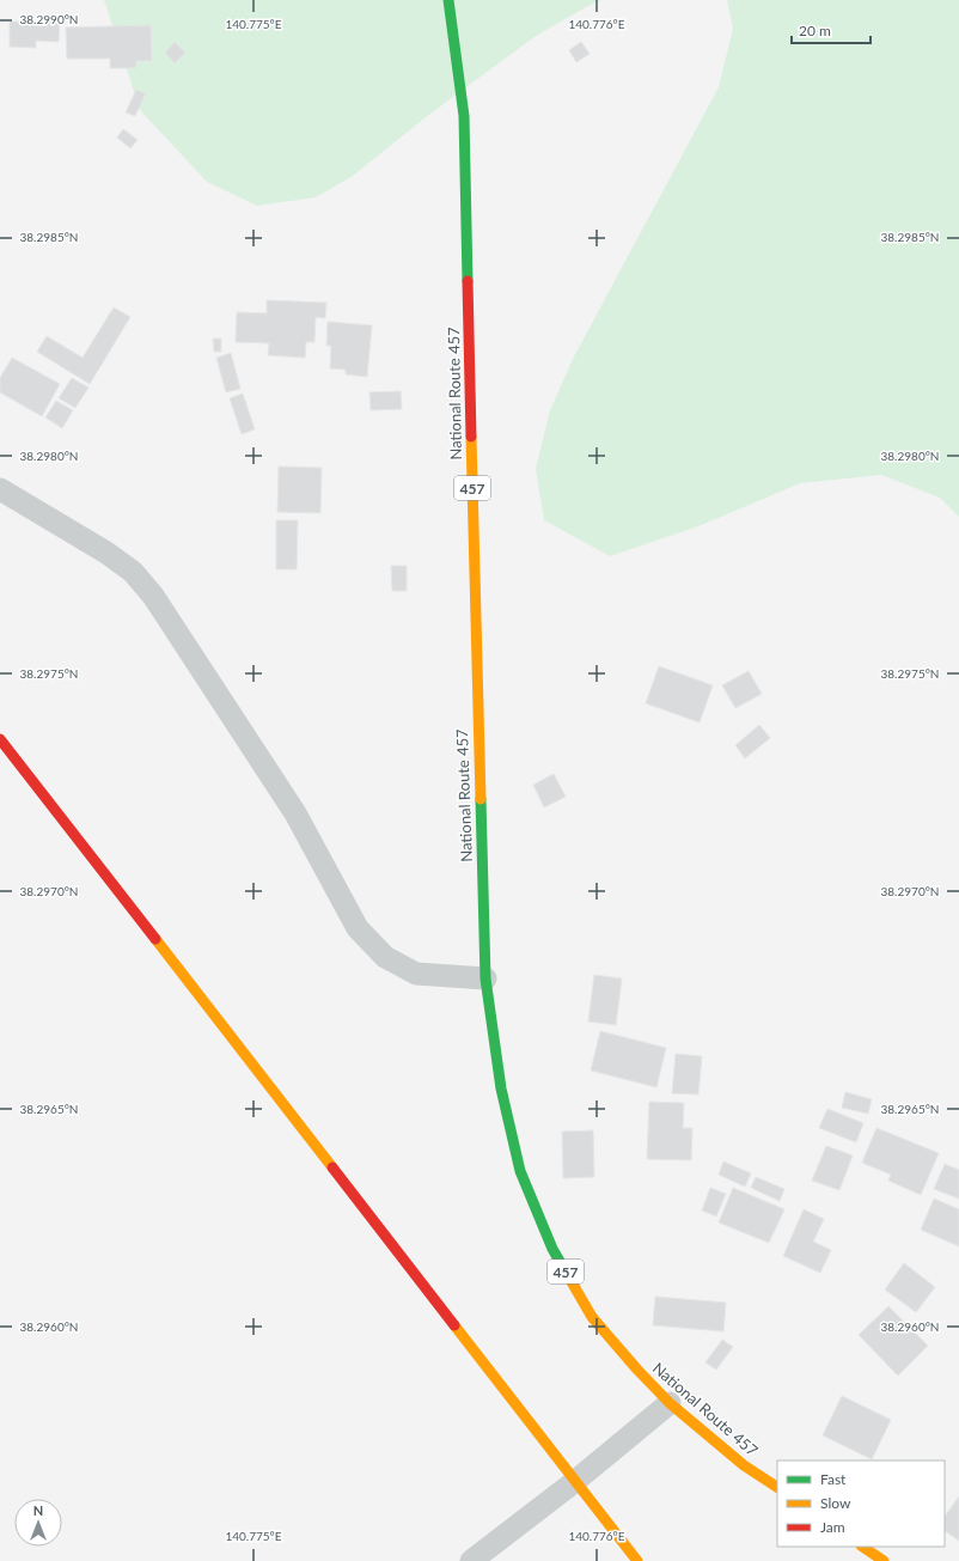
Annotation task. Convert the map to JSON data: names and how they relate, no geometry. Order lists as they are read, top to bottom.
{
  "streets": {
    "main road": ["National Route 457", "457"]
  },
  "legend": ["Fast", "Slow", "Jam"],
  "scale_bar": "20 m",
  "north": "top",
  "coordinates": [
    "38.2990°N",
    "140.775°E",
    "140.776°E",
    "38.2985°N",
    "38.2980°N",
    "38.2975°N",
    "38.2970°N",
    "38.2965°N",
    "38.2960°N"
  ]
}
